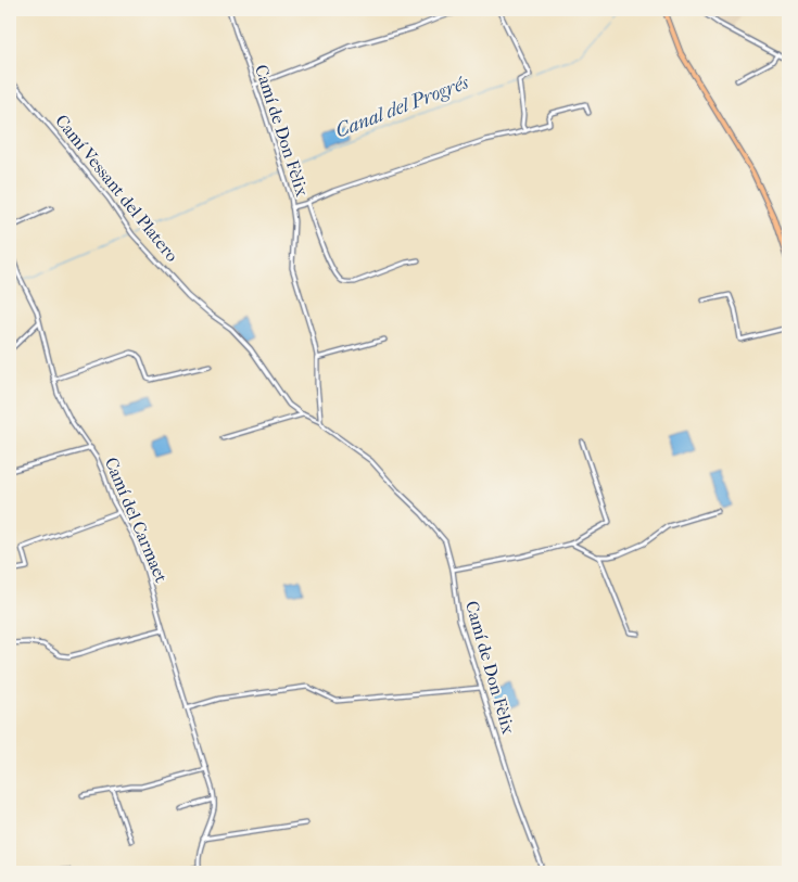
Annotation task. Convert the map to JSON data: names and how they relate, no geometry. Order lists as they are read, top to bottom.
{
  "streets": {
    "street": ["Camí de Don Fèlix", "Camí Vessant del Platero", "Camí del Carmaet"]
  },
  "crossings": [
    ["Camí de Don Fèlix", "Camí Vessant del Platero"]
  ],
  "water": ["Canal del Progrés"]
}
